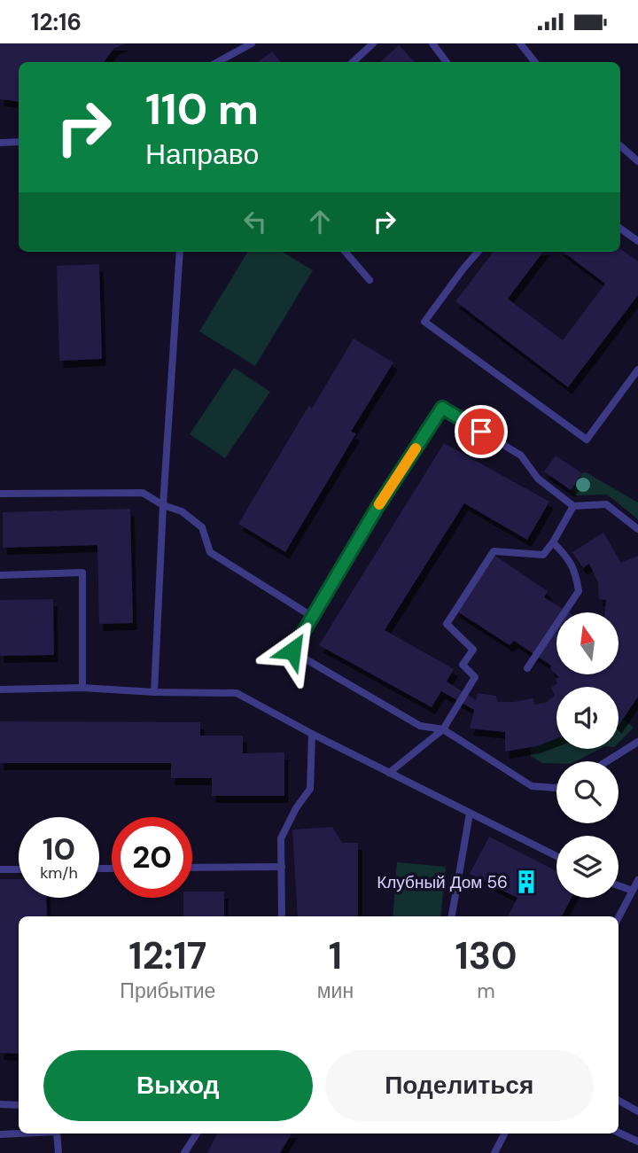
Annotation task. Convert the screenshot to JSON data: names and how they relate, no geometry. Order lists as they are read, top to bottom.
{
  "places": {
    "building": ["Клубный Дом 56"]
  },
  "north": "top",
  "page": {
    "status": "12:16",
    "turn": ["110 m", "Направо"],
    "speed": "10 km/h",
    "limit": "20",
    "eta": [
      "12:17",
      "Прибытие",
      "1",
      "мин",
      "130",
      "m"
    ],
    "buttons": ["Выход", "Поделиться"]
  }
}
